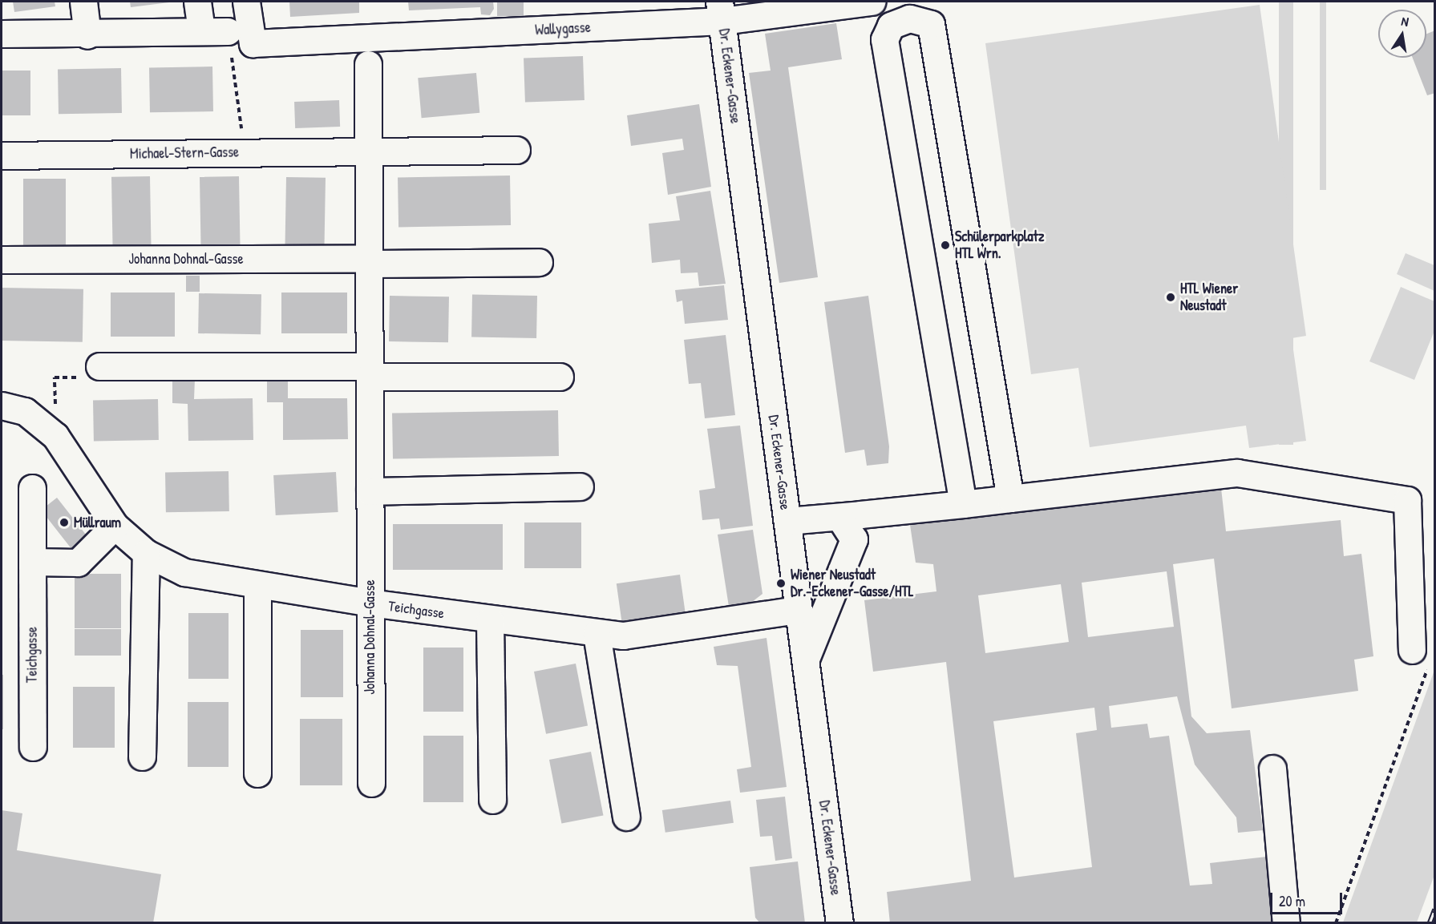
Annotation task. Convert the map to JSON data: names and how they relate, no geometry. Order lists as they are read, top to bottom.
{
  "streets": {
    "street": [
      "Wallygasse",
      "Dr. Eckener-Gasse",
      "Michael-Stern-Gasse",
      "Johanna Dohnal-Gasse",
      "Teichgasse"
    ]
  },
  "crossings": [
    ["Wallygasse", "Dr. Eckener-Gasse"],
    ["Dr. Eckener-Gasse", "Teichgasse"],
    ["Michael-Stern-Gasse", "Johanna Dohnal-Gasse"],
    ["Johanna Dohnal-Gasse", "Teichgasse"]
  ],
  "places": [
    "Schülerparkplatz HTL Wrn.",
    "HTL Wiener Neustadt",
    "Müllraum",
    "Wiener Neustadt Dr.-Eckener-Gasse/HTL"
  ],
  "scale_bar": "20 m",
  "north": "top"
}
